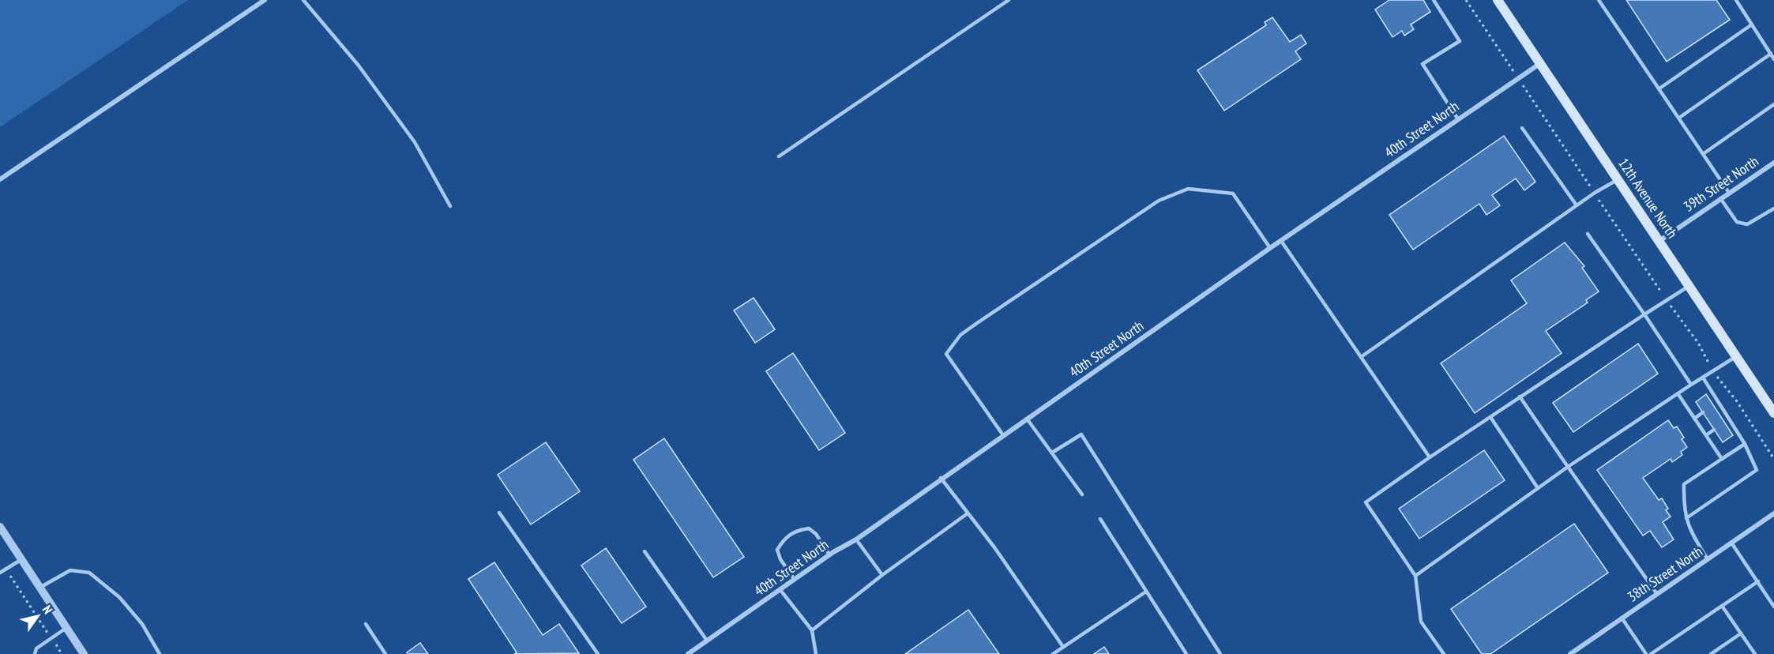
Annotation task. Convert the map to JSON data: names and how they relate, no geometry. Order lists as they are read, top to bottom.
{
  "streets": {
    "main road": ["12th Avenue North"],
    "street": ["40th Street North", "39th Street North", "38th Street North"]
  },
  "crossings": [
    ["40th Street North", "12th Avenue North"],
    ["39th Street North", "12th Avenue North"]
  ],
  "north": "top right"
}
